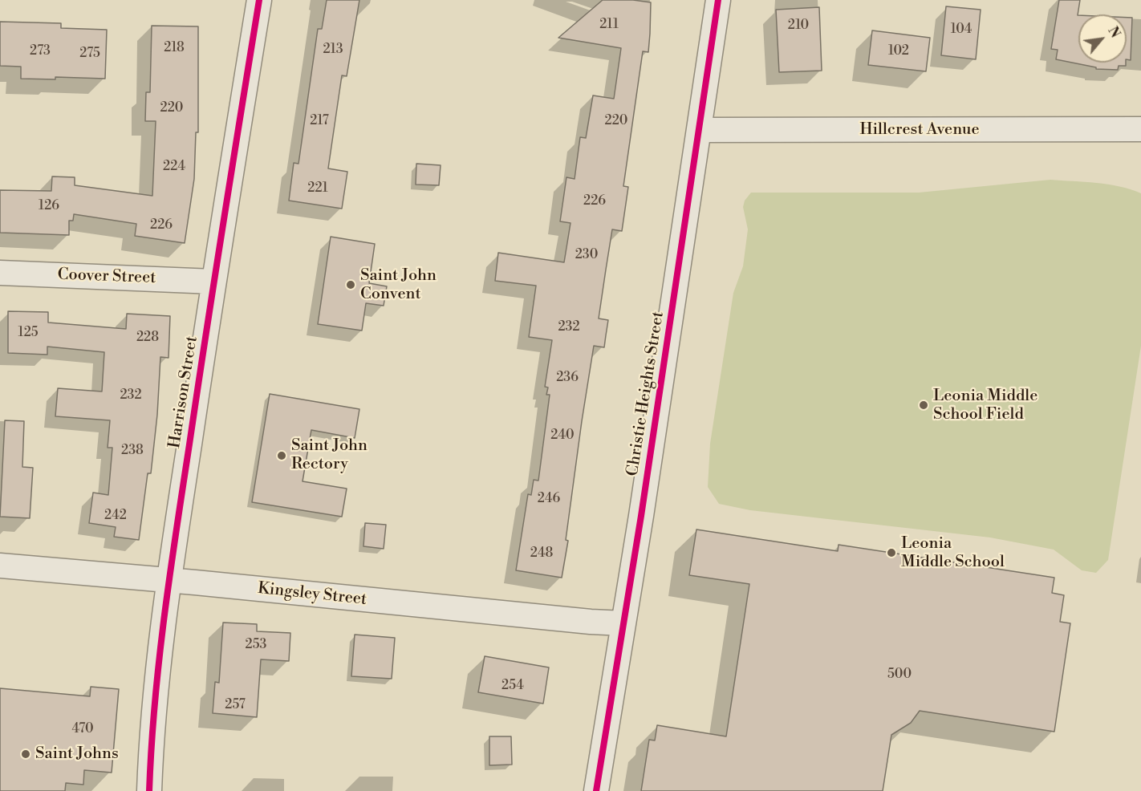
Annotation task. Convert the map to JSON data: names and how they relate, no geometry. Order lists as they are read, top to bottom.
{
  "streets": {
    "street": [
      "Hillcrest Avenue",
      "Coover Street",
      "Harrison Street",
      "Christie Heights Street",
      "Kingsley Street"
    ]
  },
  "crossings": [
    ["Hillcrest Avenue", "Christie Heights Street"],
    ["Coover Street", "Harrison Street"],
    ["Harrison Street", "Kingsley Street"],
    ["Christie Heights Street", "Kingsley Street"]
  ],
  "places": [
    "Saint John Convent",
    "Leonia Middle School Field",
    "Saint John Rectory",
    "Leonia Middle School",
    "Saint Johns"
  ],
  "house_numbers": [
    "211",
    "210",
    "104",
    "218",
    "213",
    "273",
    "102",
    "275",
    "220",
    "217",
    "220",
    "224",
    "221",
    "226",
    "126",
    "226",
    "230",
    "232",
    "125",
    "228",
    "236",
    "232",
    "240",
    "238",
    "246",
    "242",
    "248",
    "253",
    "500",
    "254",
    "257",
    "470"
  ],
  "north": "top right"
}
